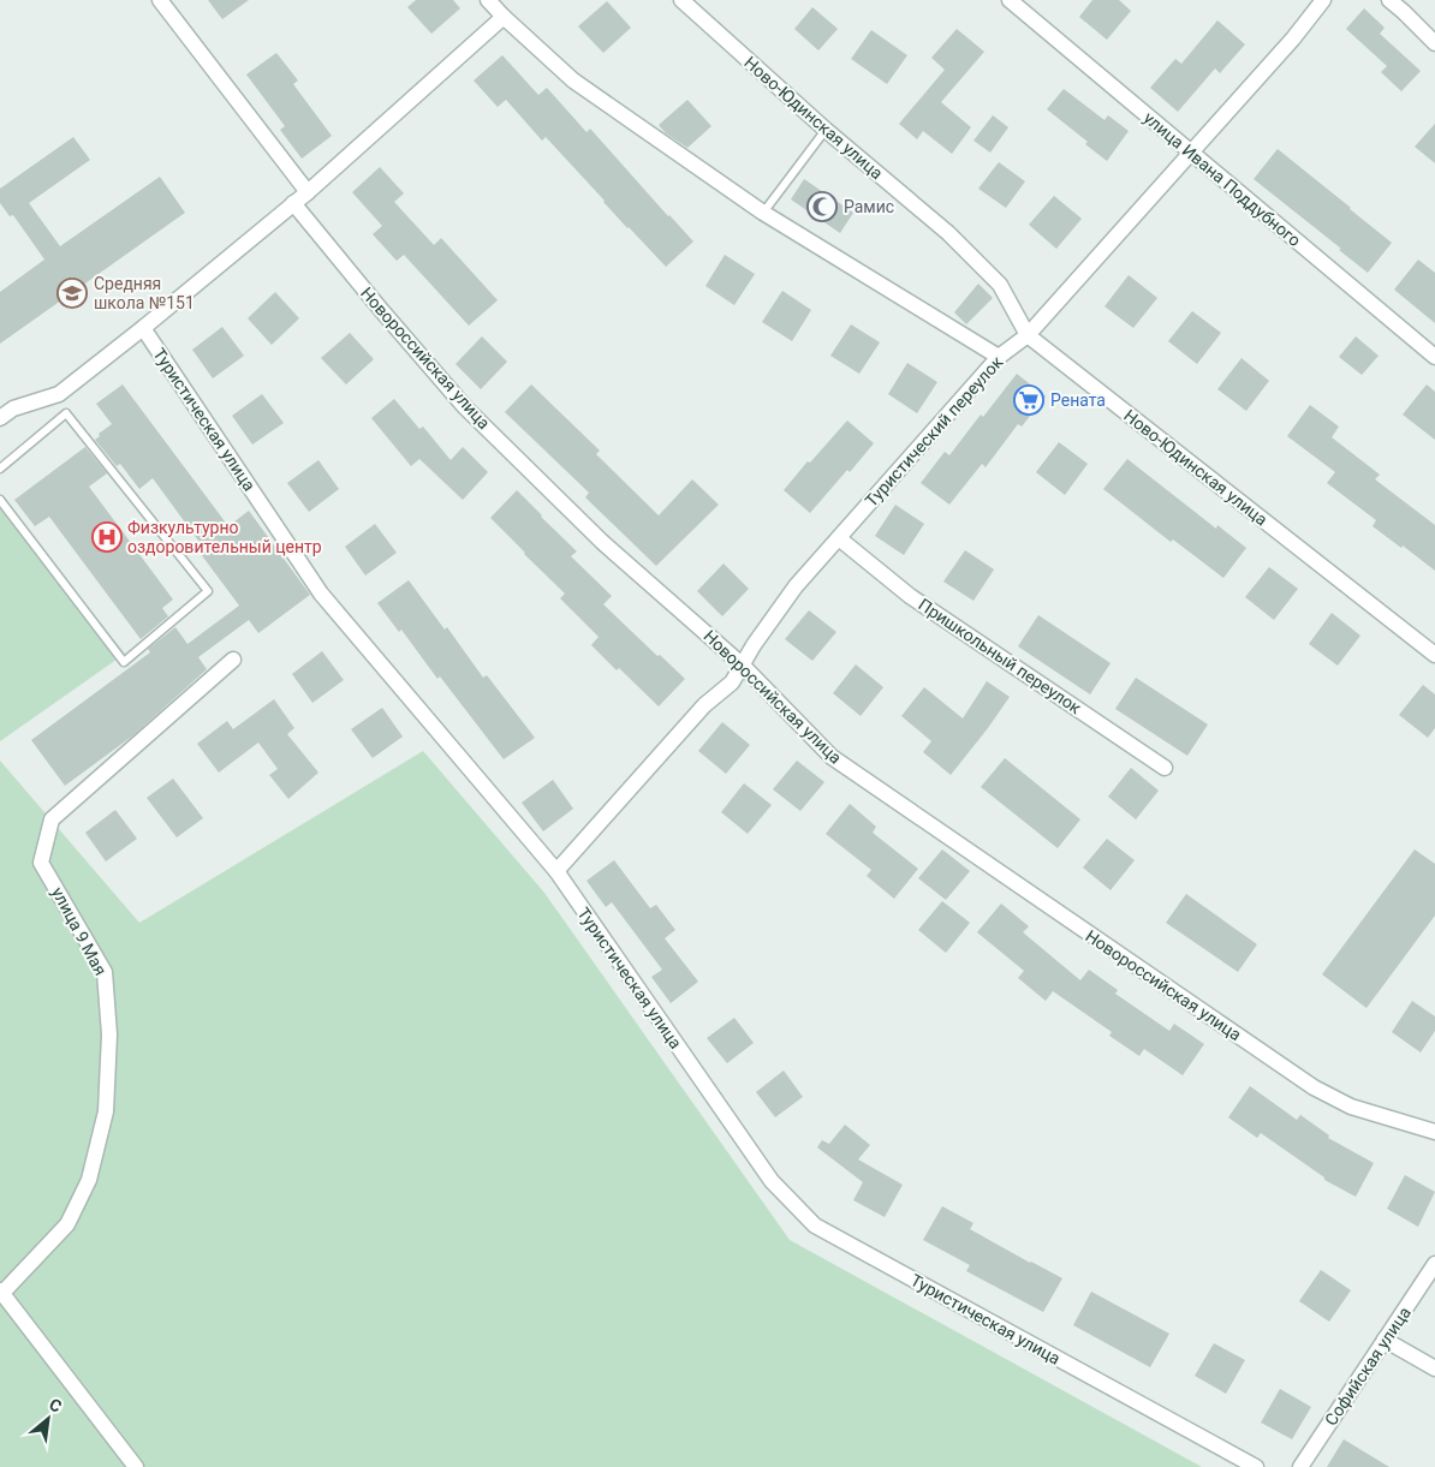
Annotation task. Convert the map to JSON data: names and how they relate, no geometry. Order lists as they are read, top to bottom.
{
  "streets": {
    "street": [
      "Ново-Юдинская улица",
      "улица Ивана Поддубного",
      "Новороссийская улица",
      "Туристическая улица",
      "Туристический переулок",
      "Пришкольный переулок",
      "улица 9 Мая",
      "Софийская улица"
    ]
  },
  "crossings": [
    ["Ново-Юдинская улица", "Туристический переулок"],
    ["улица Ивана Поддубного", "Туристический переулок"],
    ["Новороссийская улица", "Туристический переулок"],
    ["Туристическая улица", "Туристический переулок"],
    ["Туристический переулок", "Пришкольный переулок"]
  ],
  "places": {
    "mosque": ["Рамис"],
    "school or university": ["Средняя школа №151"],
    "supermarket": ["Рената"],
    "hospital": ["Физкультурно оздоровительный центр"]
  },
  "north": "top right"
}
